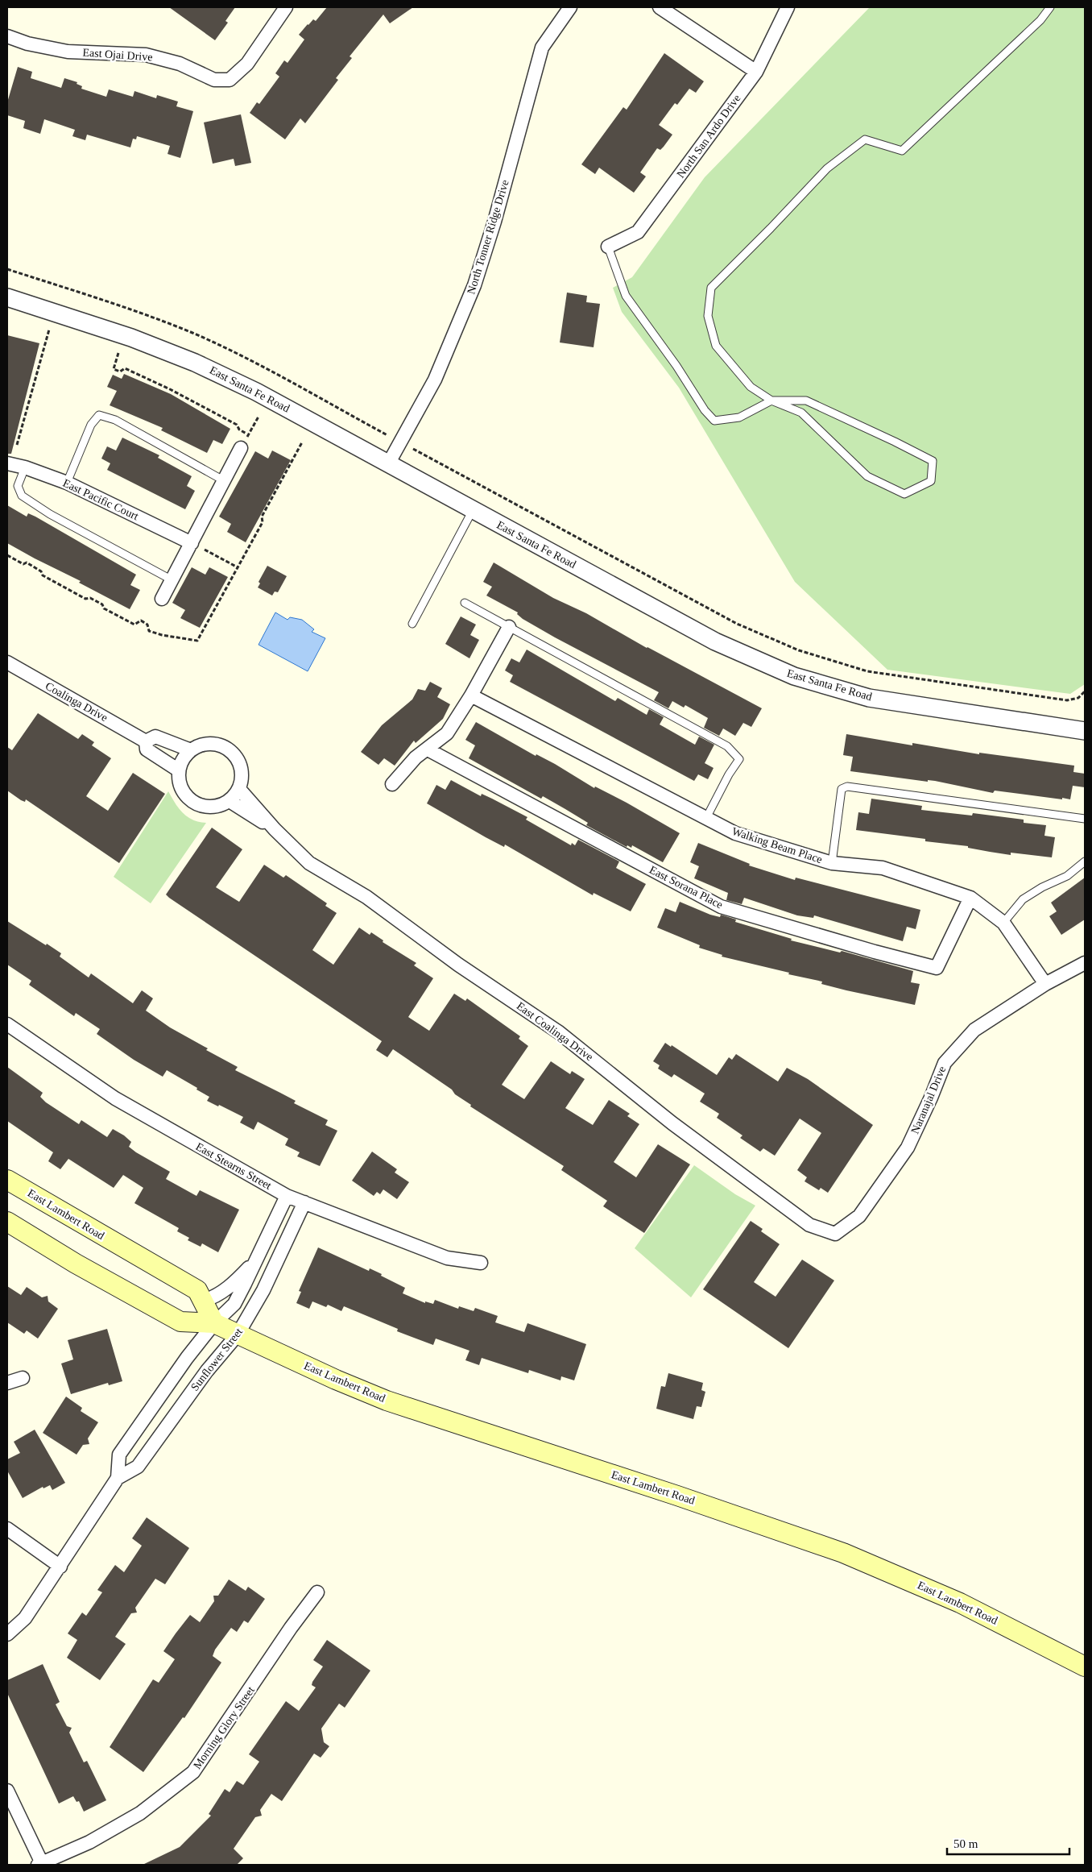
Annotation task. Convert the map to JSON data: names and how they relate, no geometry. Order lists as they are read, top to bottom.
{
  "streets": {
    "main road": ["East Lambert Road"],
    "street": [
      "East Ojai Drive",
      "North San Ardo Drive",
      "North Tonner Ridge Drive",
      "East Santa Fe Road",
      "East Pacific Court",
      "Coalinga Drive",
      "Walking Beam Place",
      "East Sorana Place",
      "East Coalinga Drive",
      "Naranajal Drive",
      "East Stearns Street",
      "Sunflower Street",
      "Morning Glory Street"
    ]
  },
  "crossings": [
    ["North Tonner Ridge Drive", "East Santa Fe Road"],
    ["Walking Beam Place", "East Sorana Place"],
    ["Walking Beam Place", "Naranajal Drive"],
    ["East Coalinga Drive", "Naranajal Drive"],
    ["East Stearns Street", "Sunflower Street"],
    ["East Lambert Road", "Sunflower Street"]
  ],
  "scale_bar": "50 m"
}
